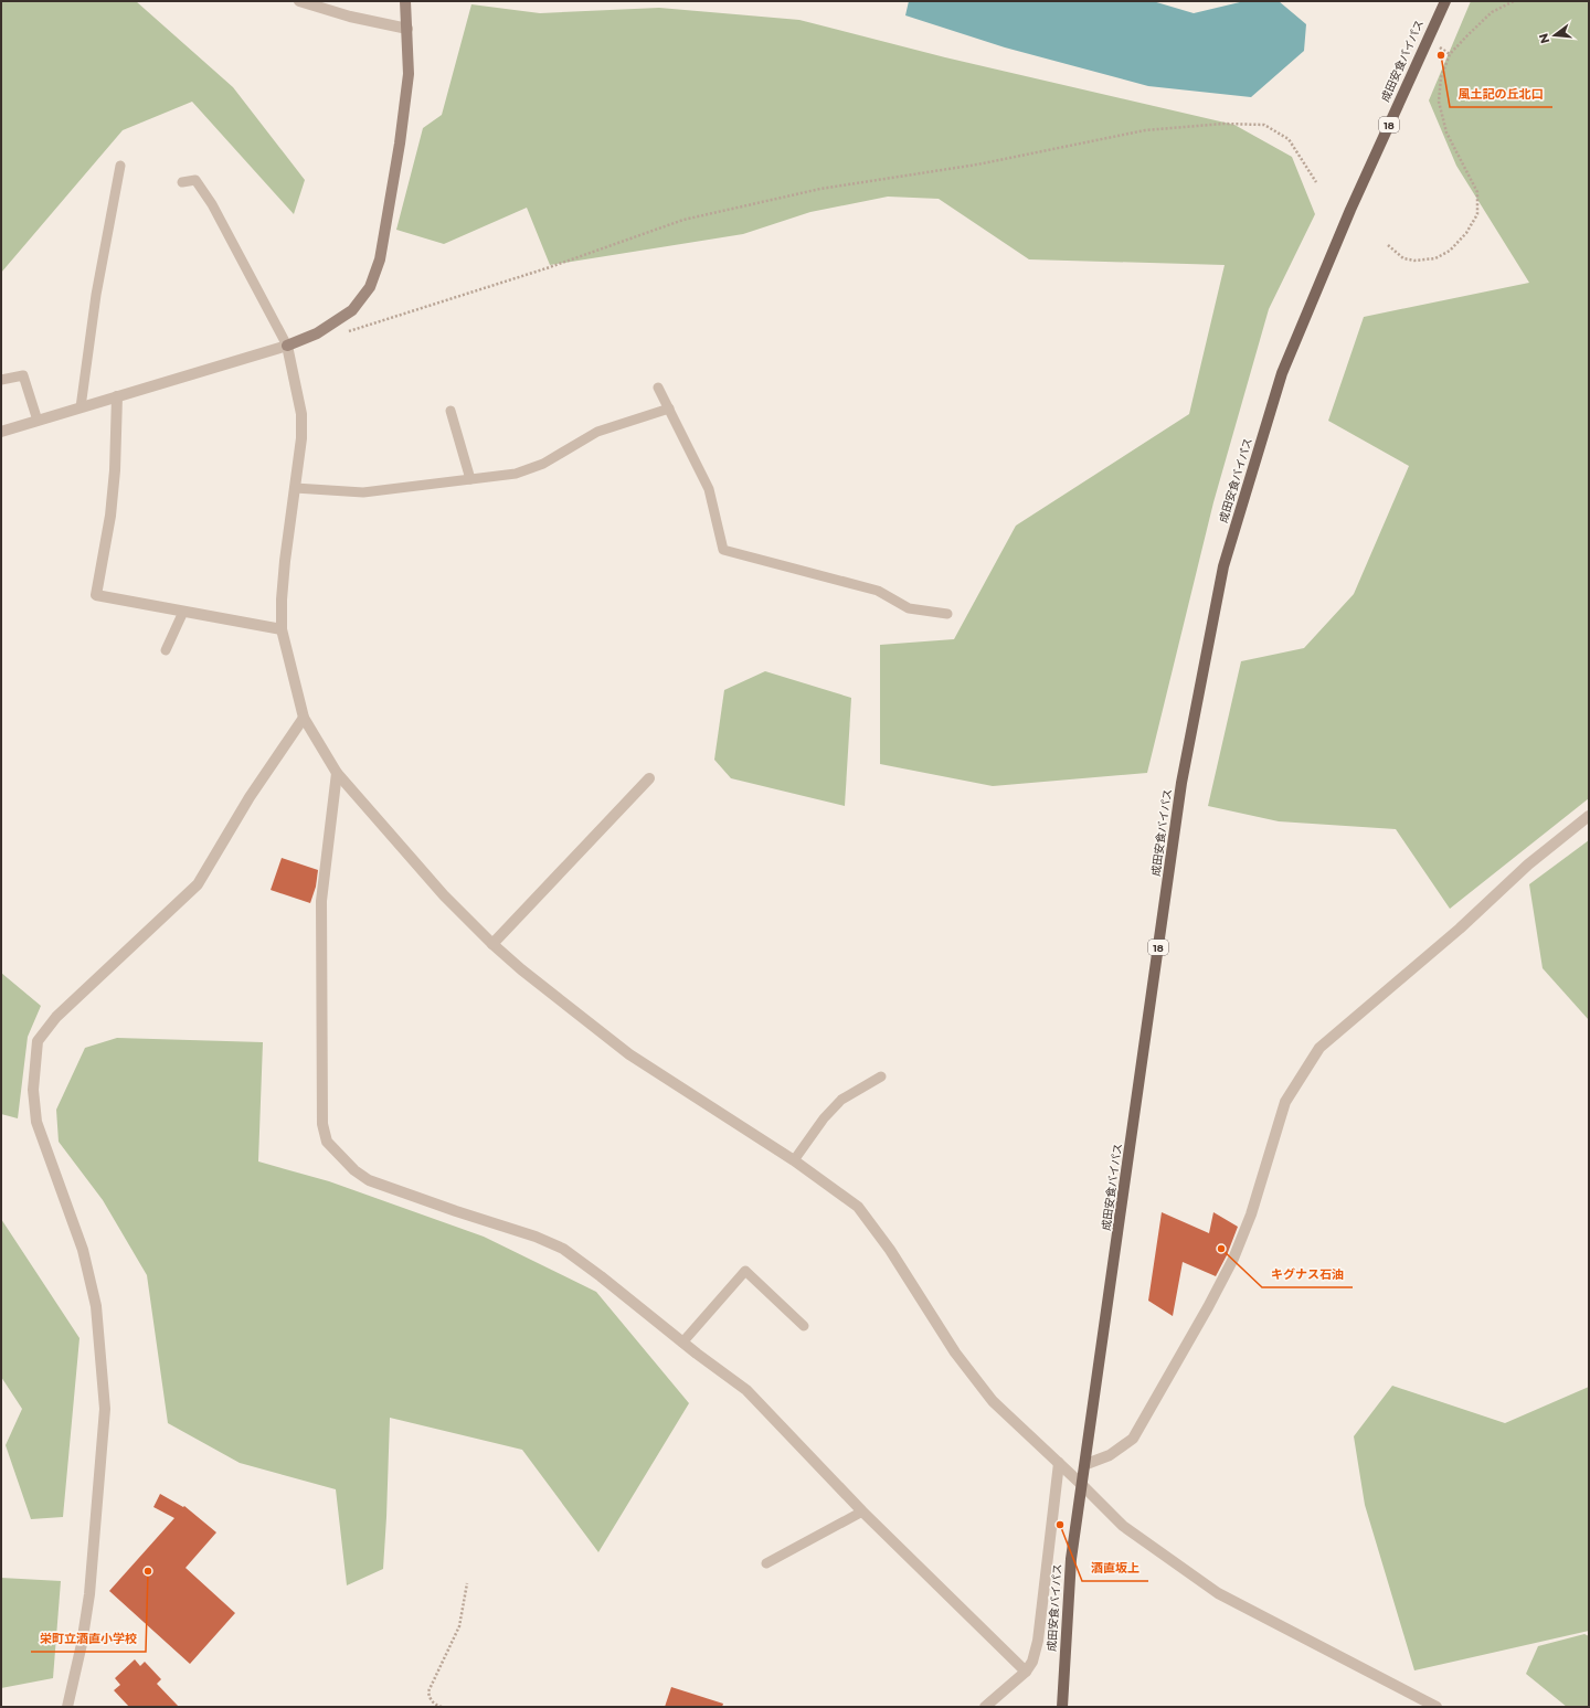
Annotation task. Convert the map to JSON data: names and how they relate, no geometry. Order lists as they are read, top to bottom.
{
  "streets": {
    "main road": ["成田安食バイパス", "18"]
  },
  "places": [
    "風土記の丘北口",
    "キグナス石油",
    "酒直坂上",
    "栄町立酒直小学校"
  ],
  "north": "left"
}
